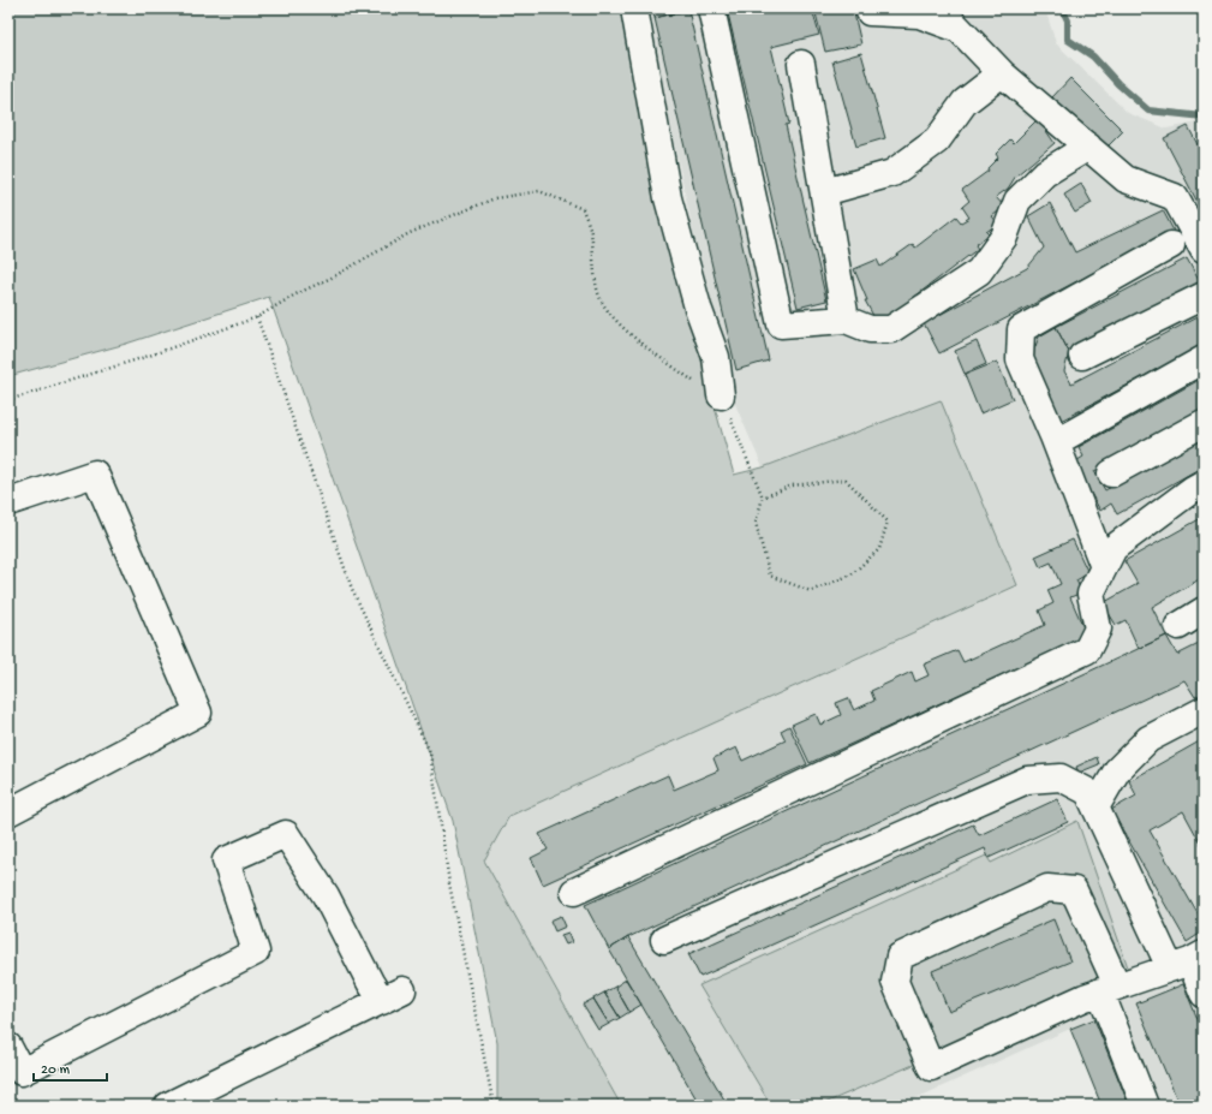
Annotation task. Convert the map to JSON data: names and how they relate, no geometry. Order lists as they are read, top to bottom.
{
  "scale_bar": "20 m"
}
